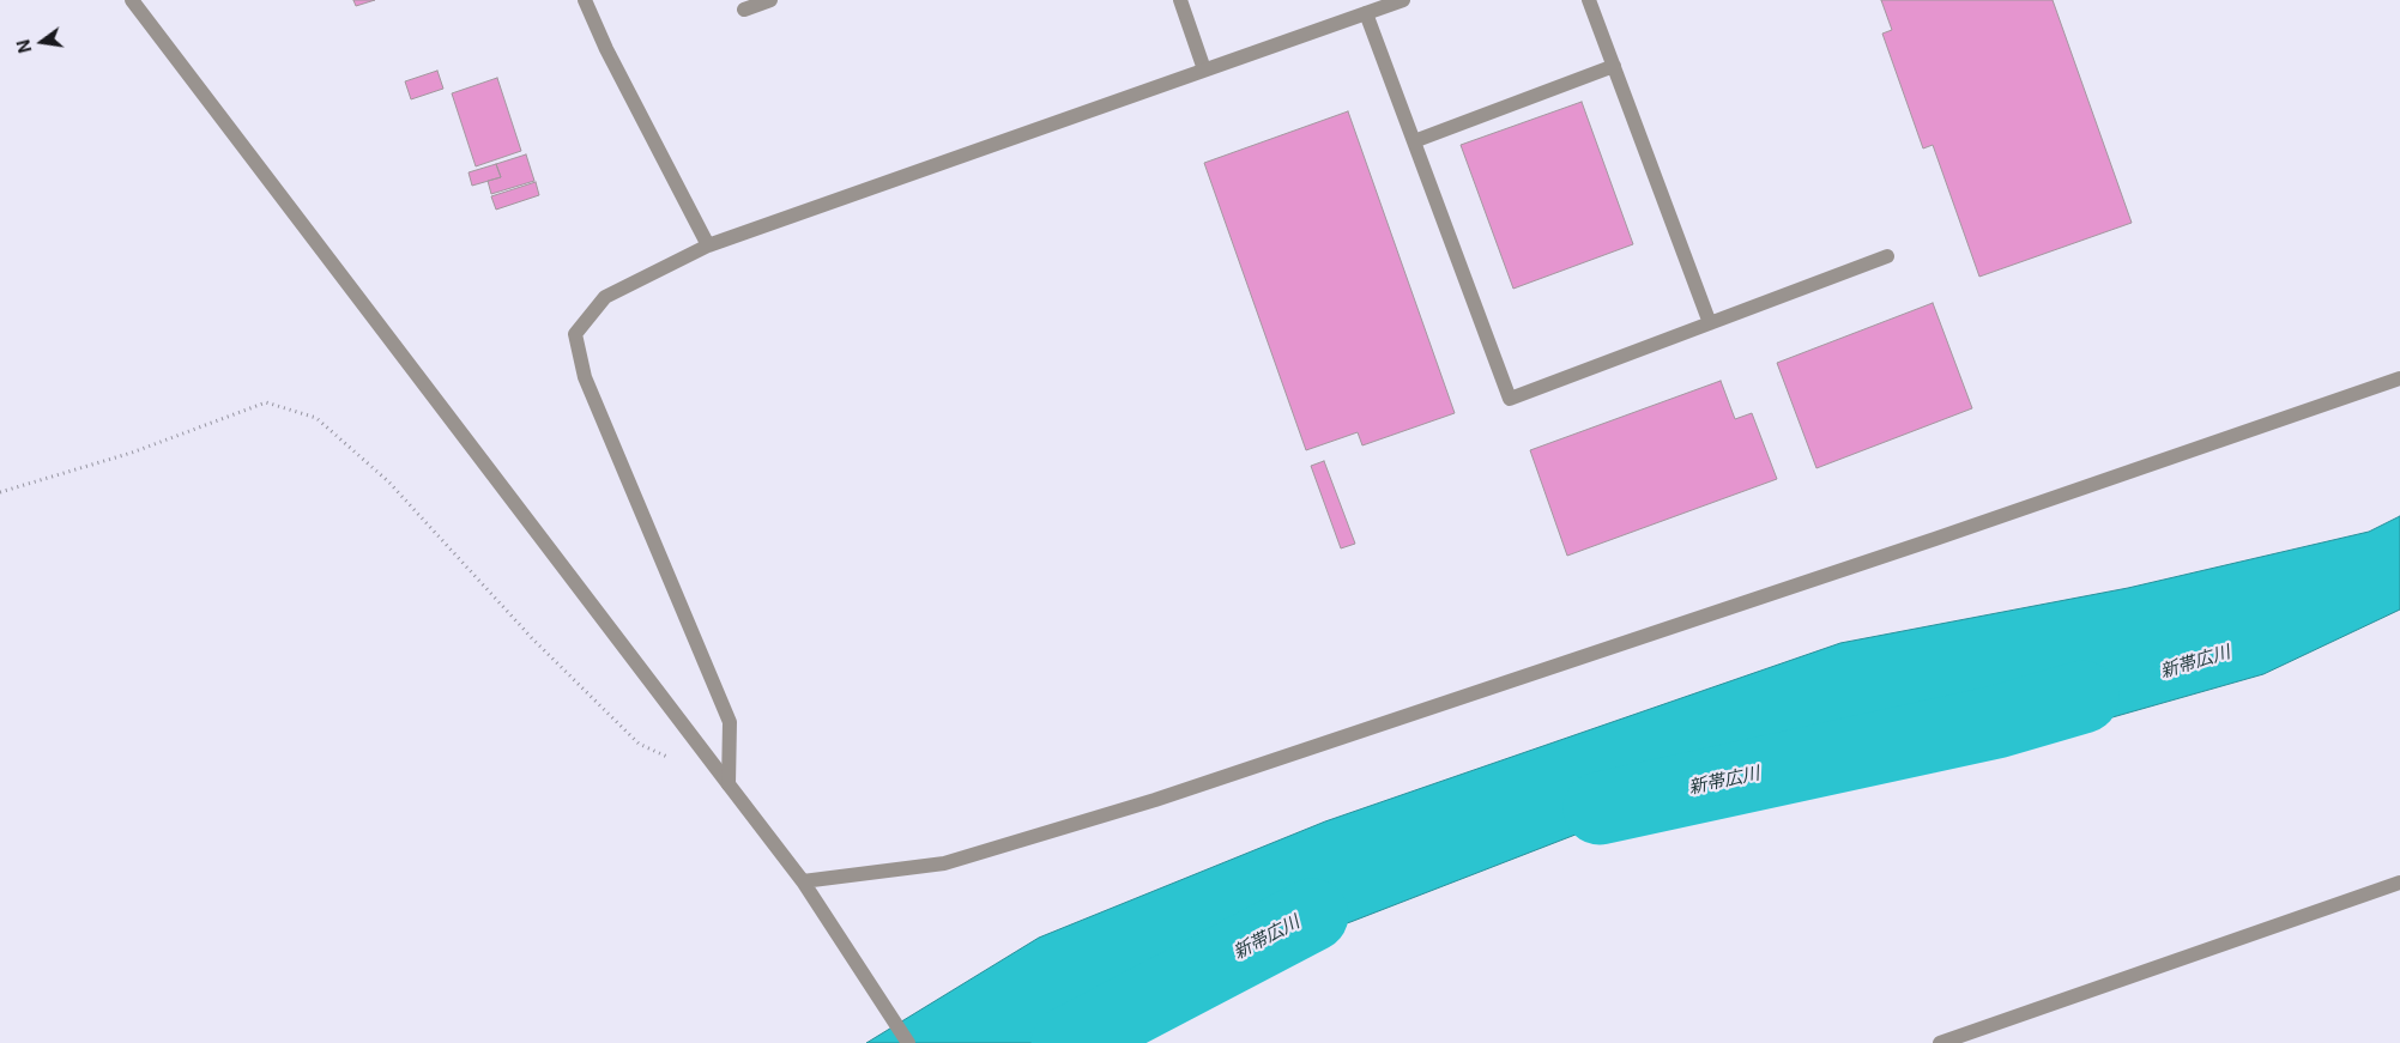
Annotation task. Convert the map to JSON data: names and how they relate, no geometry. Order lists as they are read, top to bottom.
{
  "water": ["新帯広川"],
  "north": "left"
}
